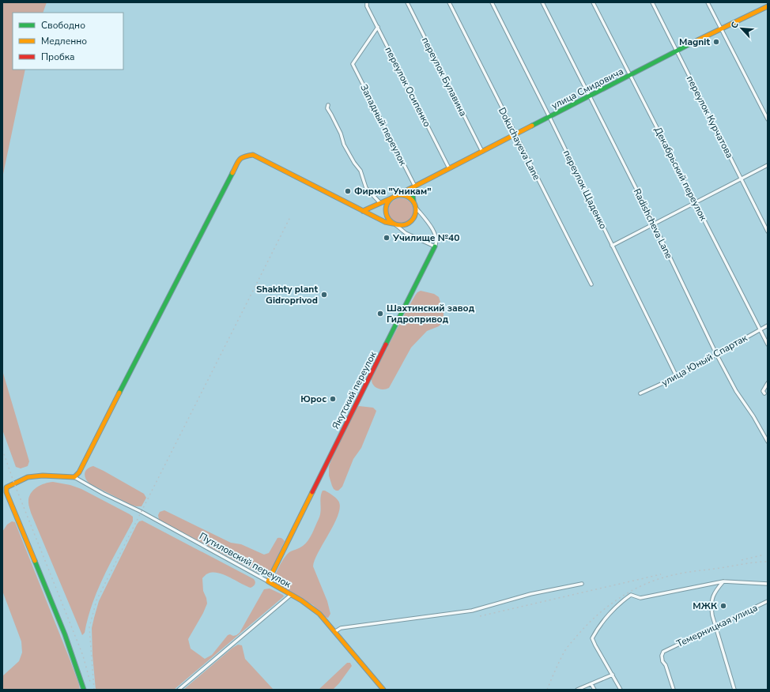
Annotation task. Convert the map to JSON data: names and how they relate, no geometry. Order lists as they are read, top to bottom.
{
  "streets": {
    "street": [
      "переулок Булавина",
      "переулок Осипенко",
      "улица Смидовича",
      "переулок Курчатова",
      "Западный переулок",
      "Dokuchayeva Lane",
      "Декабрьский переулок",
      "переулок Щаденко",
      "Radishcheva Lane",
      "улица Юный Спартак",
      "Якутский переулок",
      "Путиловский переулок",
      "Темерницкая улица"
    ]
  },
  "crossings": [
    ["переулок Булавина", "улица Смидовича"],
    ["переулок Осипенко", "улица Смидовича"],
    ["переулок Осипенко", "Западный переулок"],
    ["улица Смидовича", "переулок Курчатова"],
    ["улица Смидовича", "Западный переулок"],
    ["улица Смидовича", "Dokuchayeva Lane"],
    ["улица Смидовича", "Декабрьский переулок"],
    ["улица Смидовича", "переулок Щаденко"],
    ["улица Смидовича", "Radishcheva Lane"],
    ["Декабрьский переулок", "улица Юный Спартак"],
    ["переулок Щаденко", "улица Юный Спартак"],
    ["Radishcheva Lane", "улица Юный Спартак"],
    ["Якутский переулок", "Путиловский переулок"]
  ],
  "places": [
    "Magnit",
    "Фирма \"Уникам\"",
    "Училище №40",
    "Shakhty plant Gidroprivod",
    "Шахтинский завод Гидропривод",
    "Юрос",
    "МЖК"
  ],
  "legend": ["Свободно", "Медленно", "Пробка"],
  "north": "top left"
}
